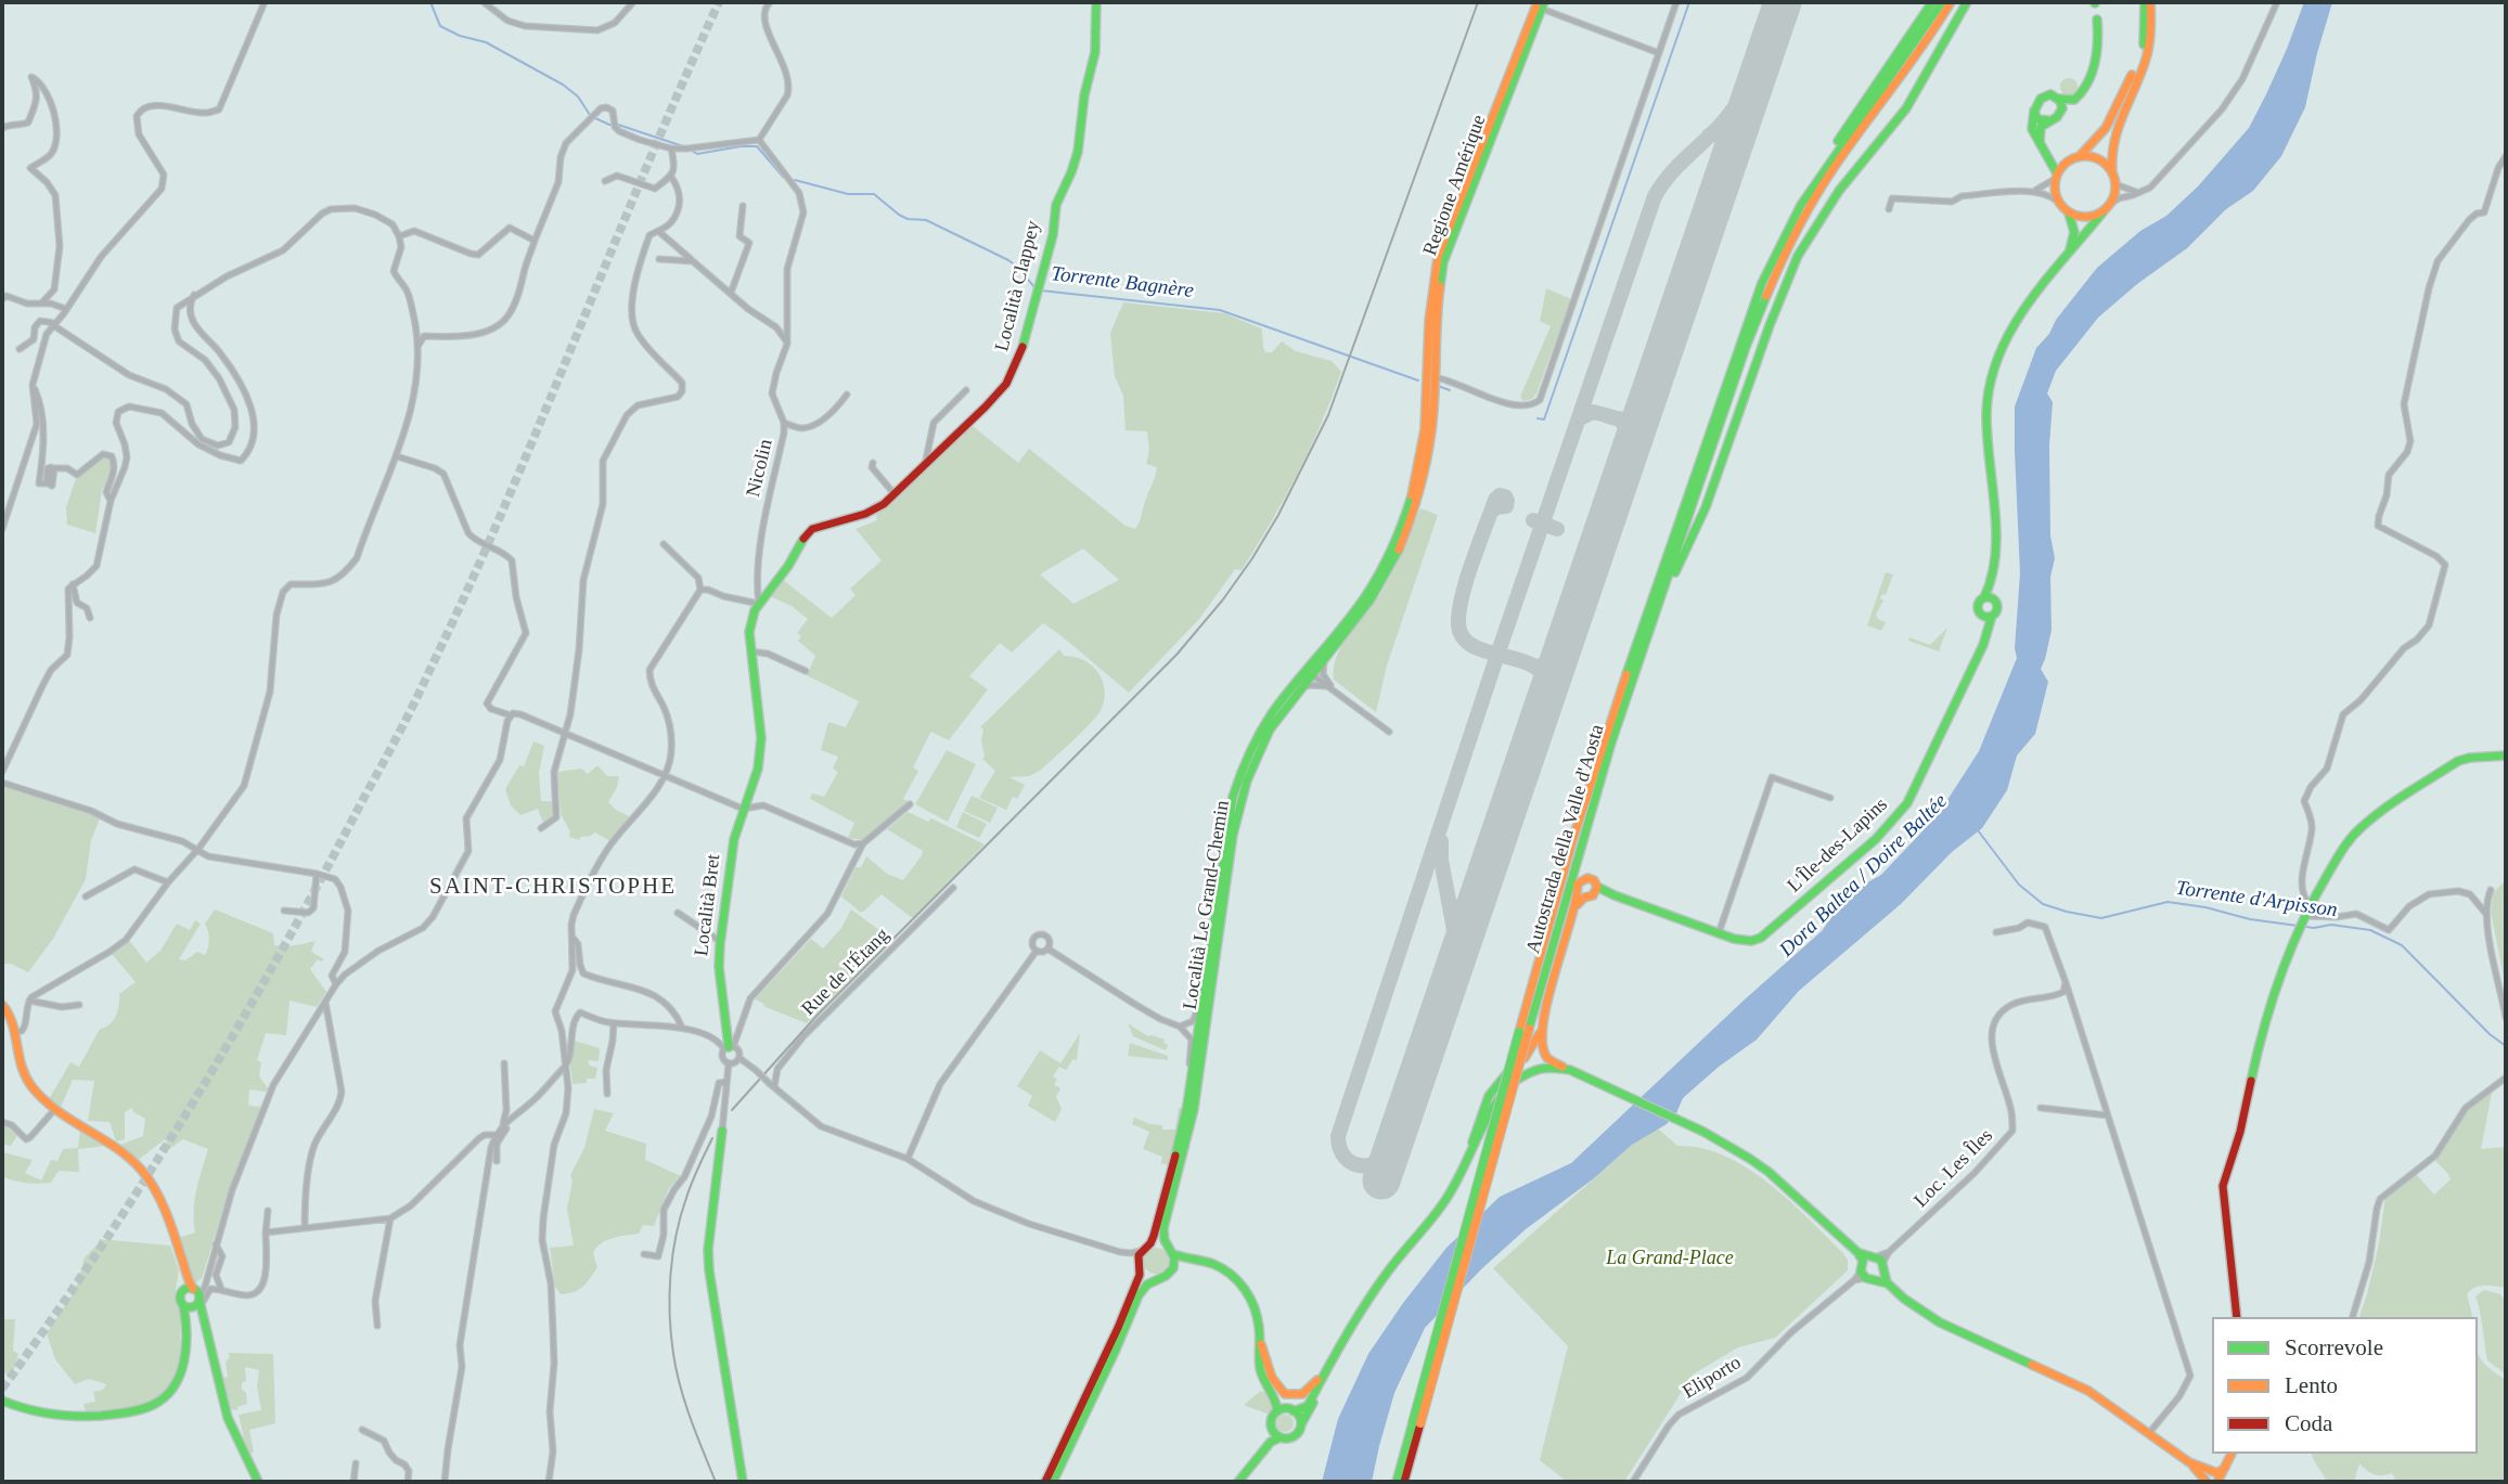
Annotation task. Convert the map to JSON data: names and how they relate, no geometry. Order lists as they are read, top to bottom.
{
  "streets": {
    "main road": [
      "Regione Amérique",
      "Località Clappey",
      "Autostrada della Valle d'Aosta",
      "L'Île-des-Lapins",
      "Località Bret",
      "Località Le Grand-Chemin"
    ],
    "street": [
      "Nicolin",
      "Rue de l'Étang",
      "Loc. Les Îles",
      "Eliporto"
    ]
  },
  "crossings": [
    ["Regione Amérique", "Località Le Grand-Chemin"],
    ["Località Clappey", "Nicolin"],
    ["Località Clappey", "Località Bret"],
    ["Nicolin", "Località Bret"],
    ["Loc. Les Îles", "Eliporto"]
  ],
  "districts": ["SAINT-CHRISTOPHE"],
  "water": ["Torrente Bagnère", "Dora Baltea / Doire Baltée", "Torrente d'Arpisson"],
  "parks": ["La Grand-Place"],
  "legend": ["Scorrevole", "Lento", "Coda"]
}
